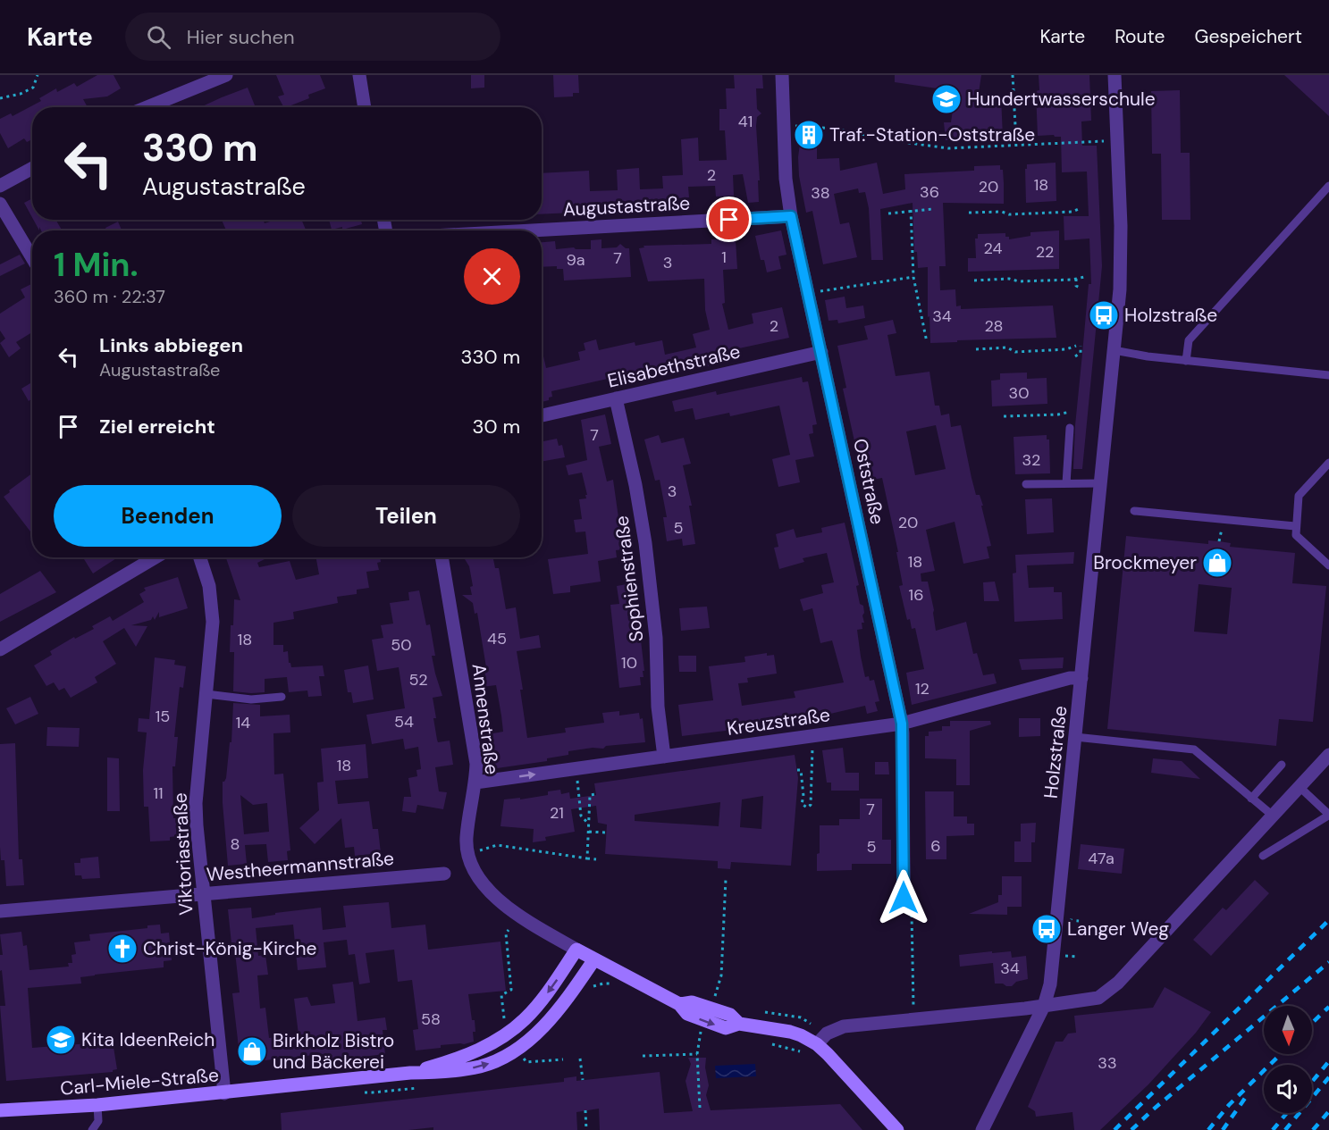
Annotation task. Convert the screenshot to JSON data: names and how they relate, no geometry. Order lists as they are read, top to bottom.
{
  "streets": {
    "street": [
      "Augustastraße",
      "Elisabethstraße",
      "Oststraße",
      "Sophienstraße",
      "Annenstraße",
      "Kreuzstraße",
      "Holzstraße",
      "Viktoriastraße",
      "Westheermannstraße",
      "Carl-Miele-Straße"
    ]
  },
  "crossings": [
    ["Augustastraße", "Oststraße"],
    ["Elisabethstraße", "Oststraße"],
    ["Elisabethstraße", "Sophienstraße"],
    ["Oststraße", "Kreuzstraße"],
    ["Sophienstraße", "Kreuzstraße"],
    ["Annenstraße", "Kreuzstraße"],
    ["Annenstraße", "Carl-Miele-Straße"],
    ["Kreuzstraße", "Holzstraße"],
    ["Viktoriastraße", "Westheermannstraße"],
    ["Viktoriastraße", "Carl-Miele-Straße"]
  ],
  "places": {
    "school or university": ["Hundertwasserschule", "Kita IdeenReich"],
    "building": ["Traf.-Station-Oststraße"],
    "bus stop": ["Holzstraße", "Langer Weg"],
    "shop": ["Brockmeyer", "Birkholz Bistro und Bäckerei"],
    "church": ["Christ-König-Kirche"]
  },
  "house_numbers": [
    "41",
    "2",
    "18",
    "20",
    "36",
    "38",
    "24",
    "22",
    "1",
    "7",
    "9a",
    "3",
    "34",
    "2",
    "28",
    "30",
    "7",
    "32",
    "3",
    "20",
    "5",
    "18",
    "16",
    "45",
    "18",
    "50",
    "10",
    "52",
    "12",
    "15",
    "54",
    "14",
    "18",
    "11",
    "7",
    "21",
    "8",
    "6",
    "5",
    "47a",
    "34",
    "58",
    "33"
  ],
  "north": "bottom",
  "page": {
    "header": "Karte",
    "search": "Hier suchen",
    "nav": ["Karte", "Route", "Gespeichert"],
    "turn": ["330 m", "Augustastraße"],
    "heading": ["1 Min.", "360 m · 22:37"],
    "list": [
      {
        "name": "Links abbiegen",
        "note": "Augustastraße",
        "value": "330 m"
      },
      {
        "name": "Ziel erreicht",
        "value": "30 m"
      }
    ],
    "buttons": ["Beenden", "Teilen"]
  }
}
